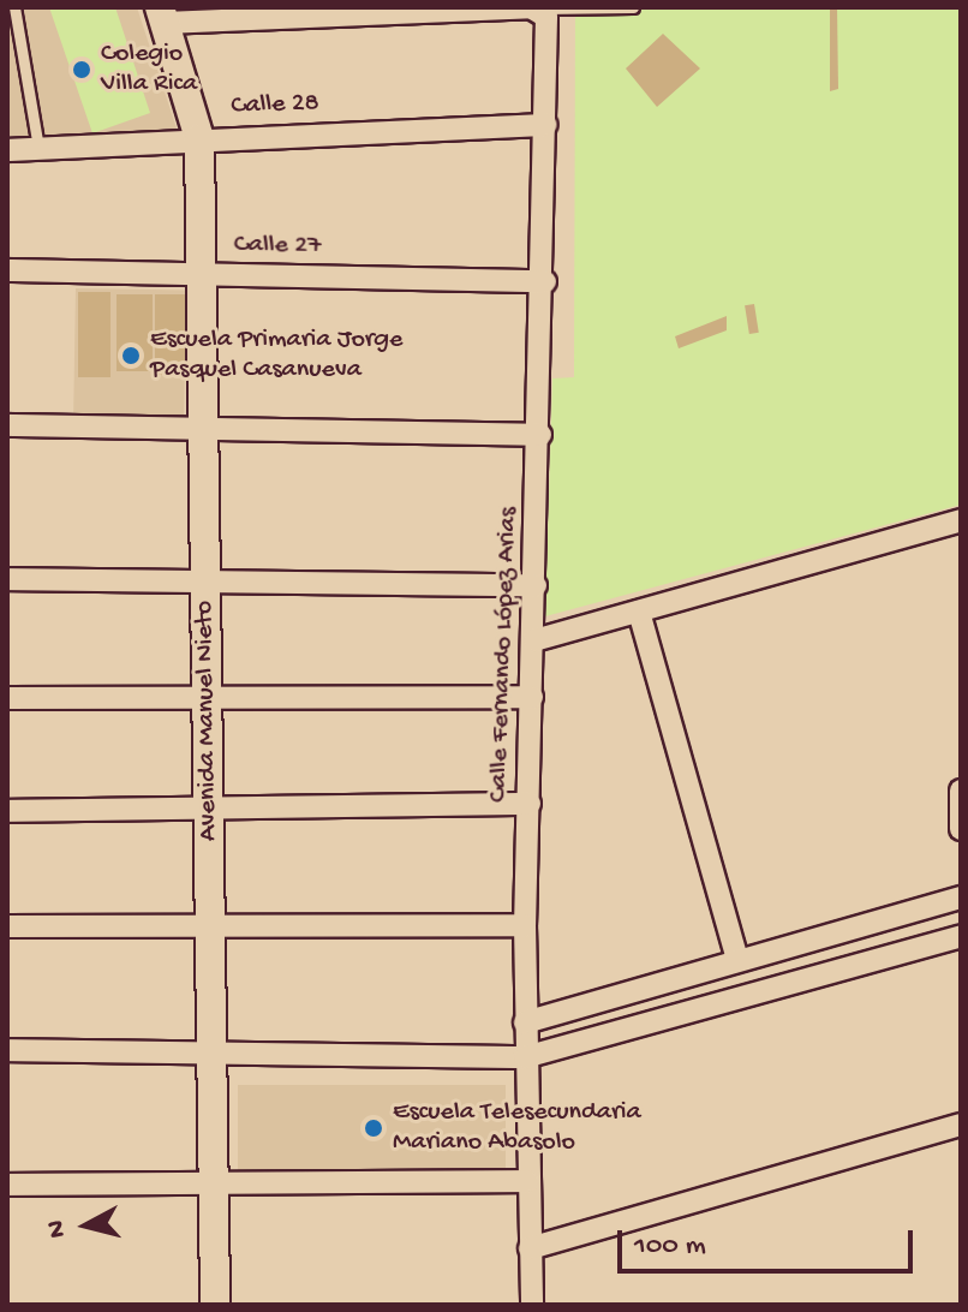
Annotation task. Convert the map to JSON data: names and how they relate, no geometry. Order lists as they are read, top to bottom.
{
  "streets": {
    "street": [
      "Calle 28",
      "Calle 27",
      "Calle Fernando López Arias",
      "Avenida Manuel Nieto"
    ]
  },
  "crossings": [
    ["Calle 28", "Calle Fernando López Arias"],
    ["Calle 28", "Avenida Manuel Nieto"],
    ["Calle 27", "Calle Fernando López Arias"],
    ["Calle 27", "Avenida Manuel Nieto"]
  ],
  "places": ["Colegio Villa Rica", "Escuela Primaria Jorge Pasquel Casanueva", "Escuela Telesecundaria Mariano Abasolo"],
  "scale_bar": "100 m",
  "north": "left"
}
